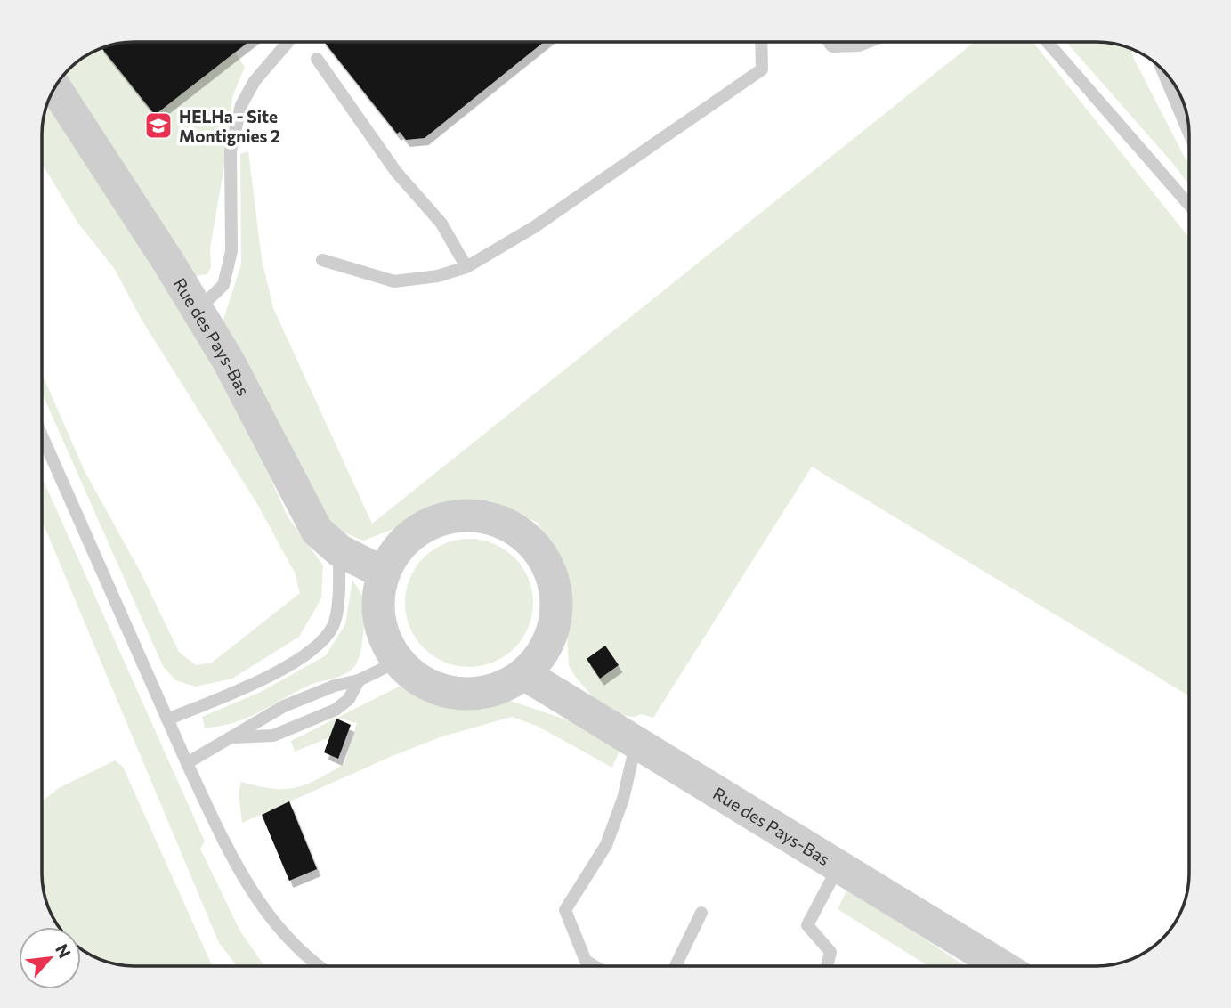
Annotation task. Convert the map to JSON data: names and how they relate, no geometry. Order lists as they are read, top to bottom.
{
  "streets": {
    "street": ["Rue des Pays-Bas"]
  },
  "places": {
    "school or university": ["HELHa - Site Montignies 2"]
  },
  "north": "top right"
}
